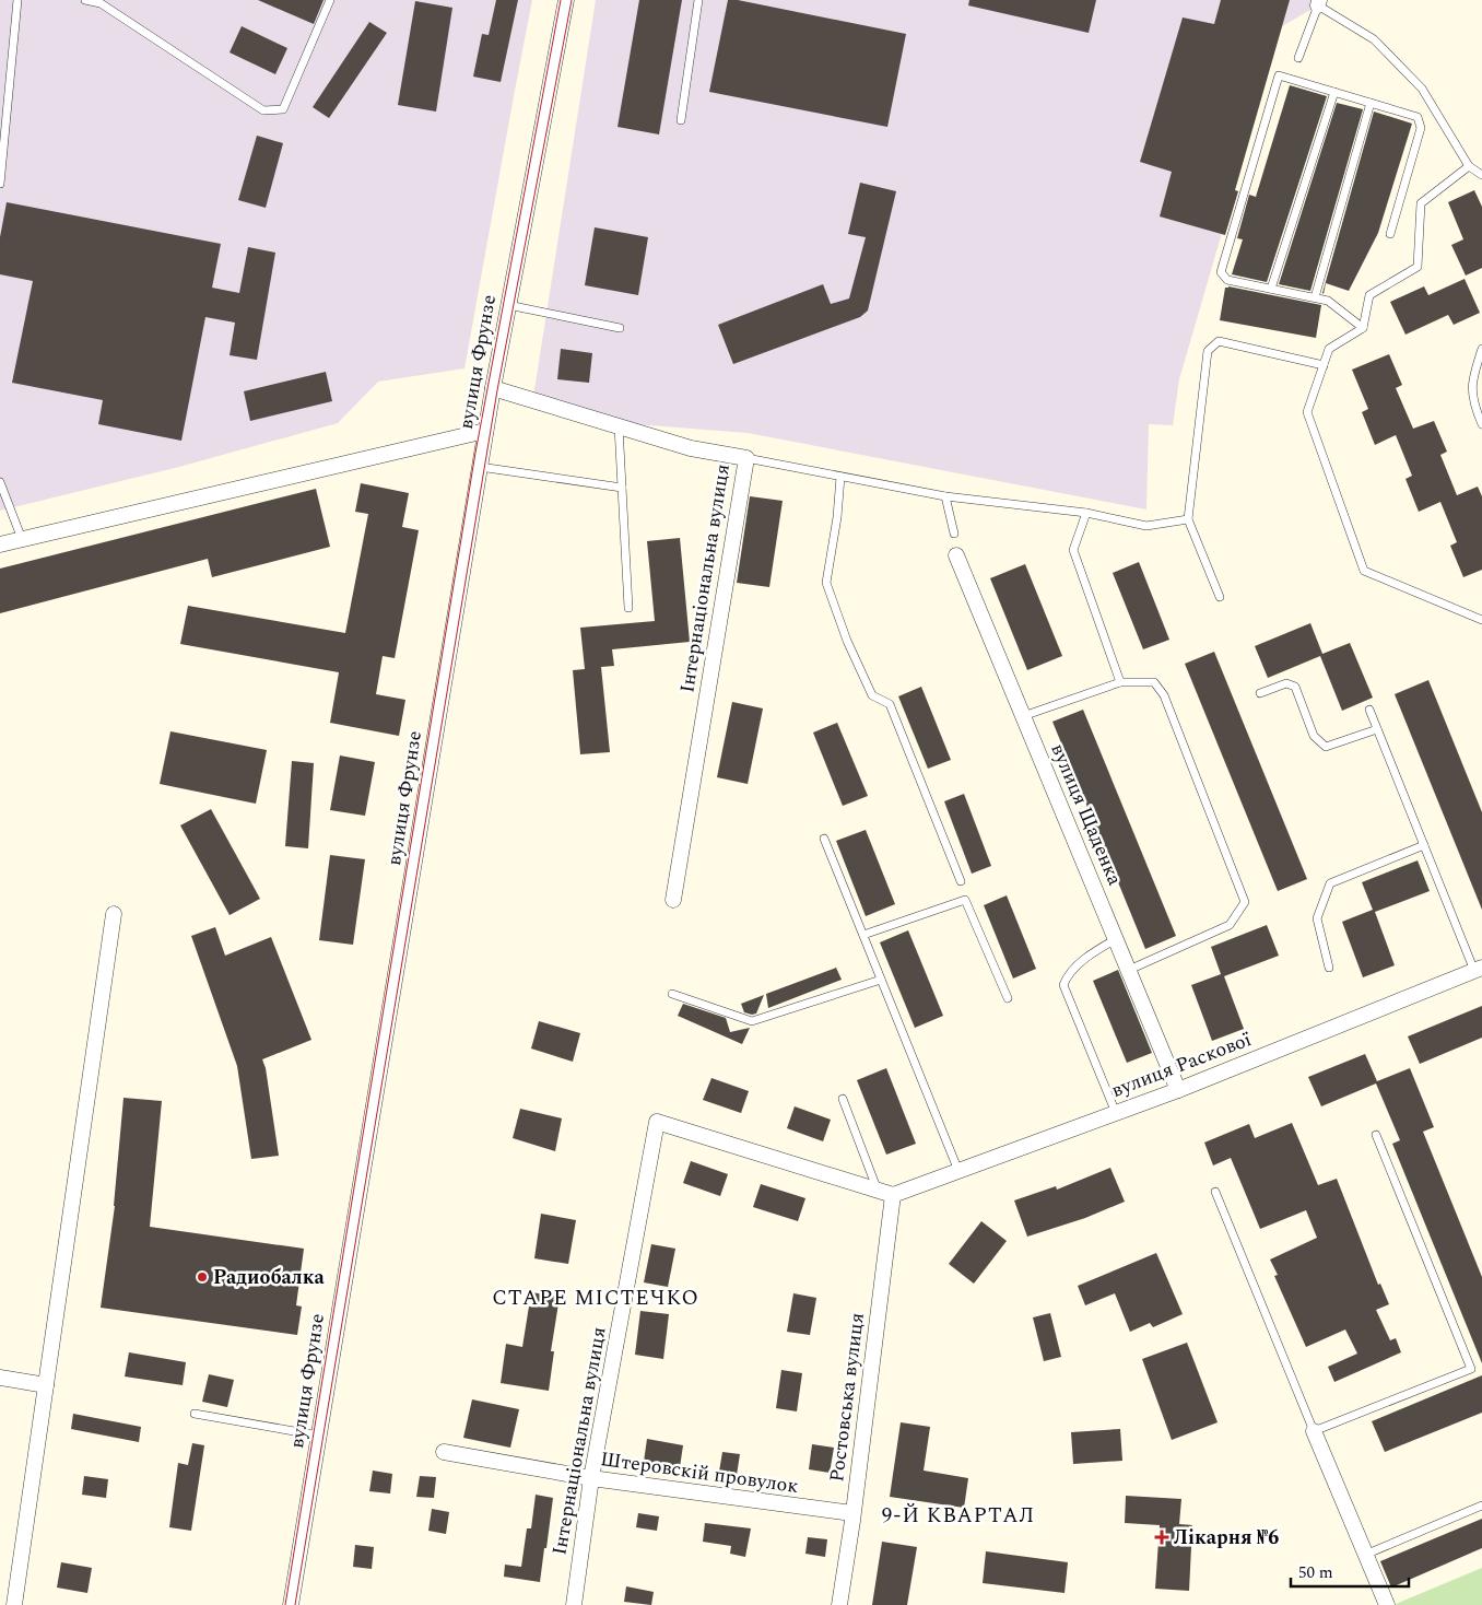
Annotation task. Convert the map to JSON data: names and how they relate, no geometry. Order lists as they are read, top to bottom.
{
  "streets": {
    "street": [
      "вулиця Фрунзе",
      "Інтернаціональна вулиця",
      "вулиця Щаденка",
      "вулиця Раскової",
      "Ростовська вулиця",
      "Штеровскій провулок"
    ]
  },
  "crossings": [
    ["вулиця Фрунзе", "Інтернаціональна вулиця"],
    ["Інтернаціональна вулиця", "Штеровскій провулок"],
    ["вулиця Щаденка", "вулиця Раскової"],
    ["вулиця Раскової", "Ростовська вулиця"],
    ["Ростовська вулиця", "Штеровскій провулок"]
  ],
  "districts": ["СТАРЕ МІСТЕЧКО", "9-Й КВАРТАЛ"],
  "places": {
    "other": ["Радиобалка"],
    "health": ["Лікарня №6"]
  },
  "scale_bar": "50 m"
}
